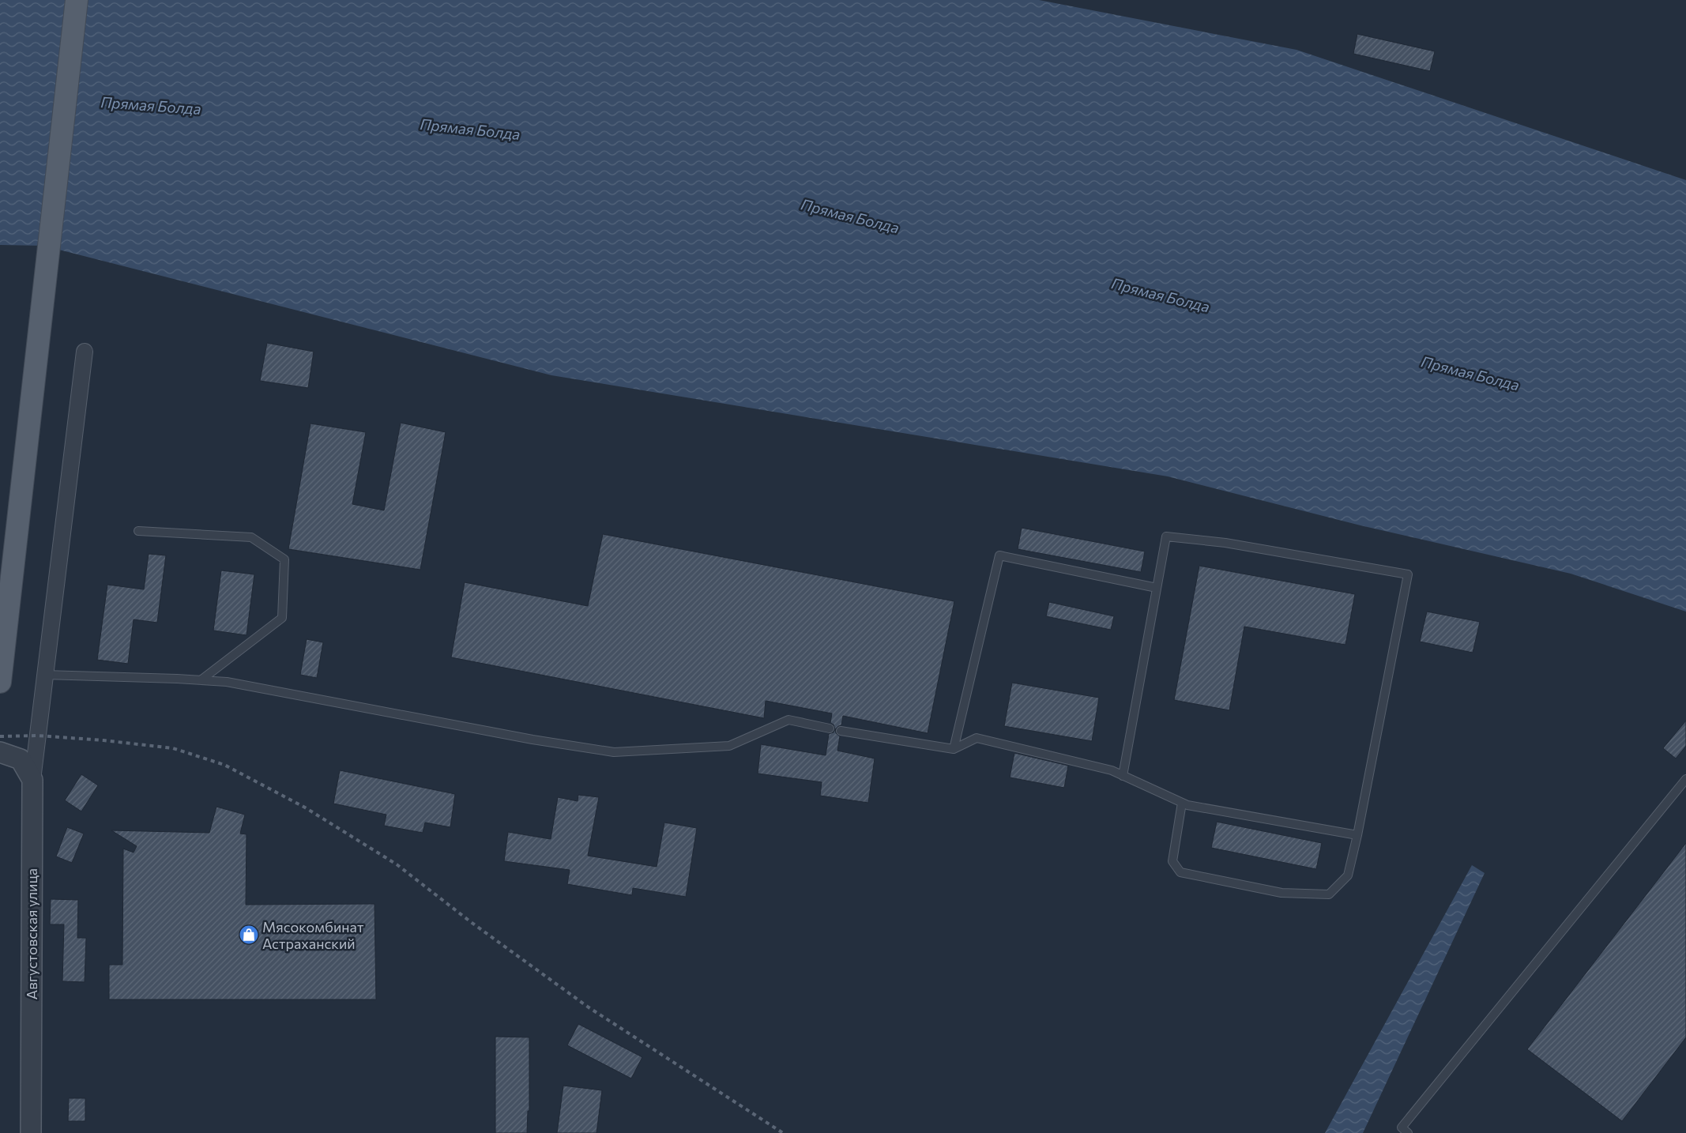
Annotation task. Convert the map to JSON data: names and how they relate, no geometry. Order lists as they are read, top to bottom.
{
  "streets": {
    "street": ["Августовская улица"]
  },
  "water": ["Прямая Болда"],
  "places": {
    "shop": ["Мясокомбинат Астраханский"]
  }
}
